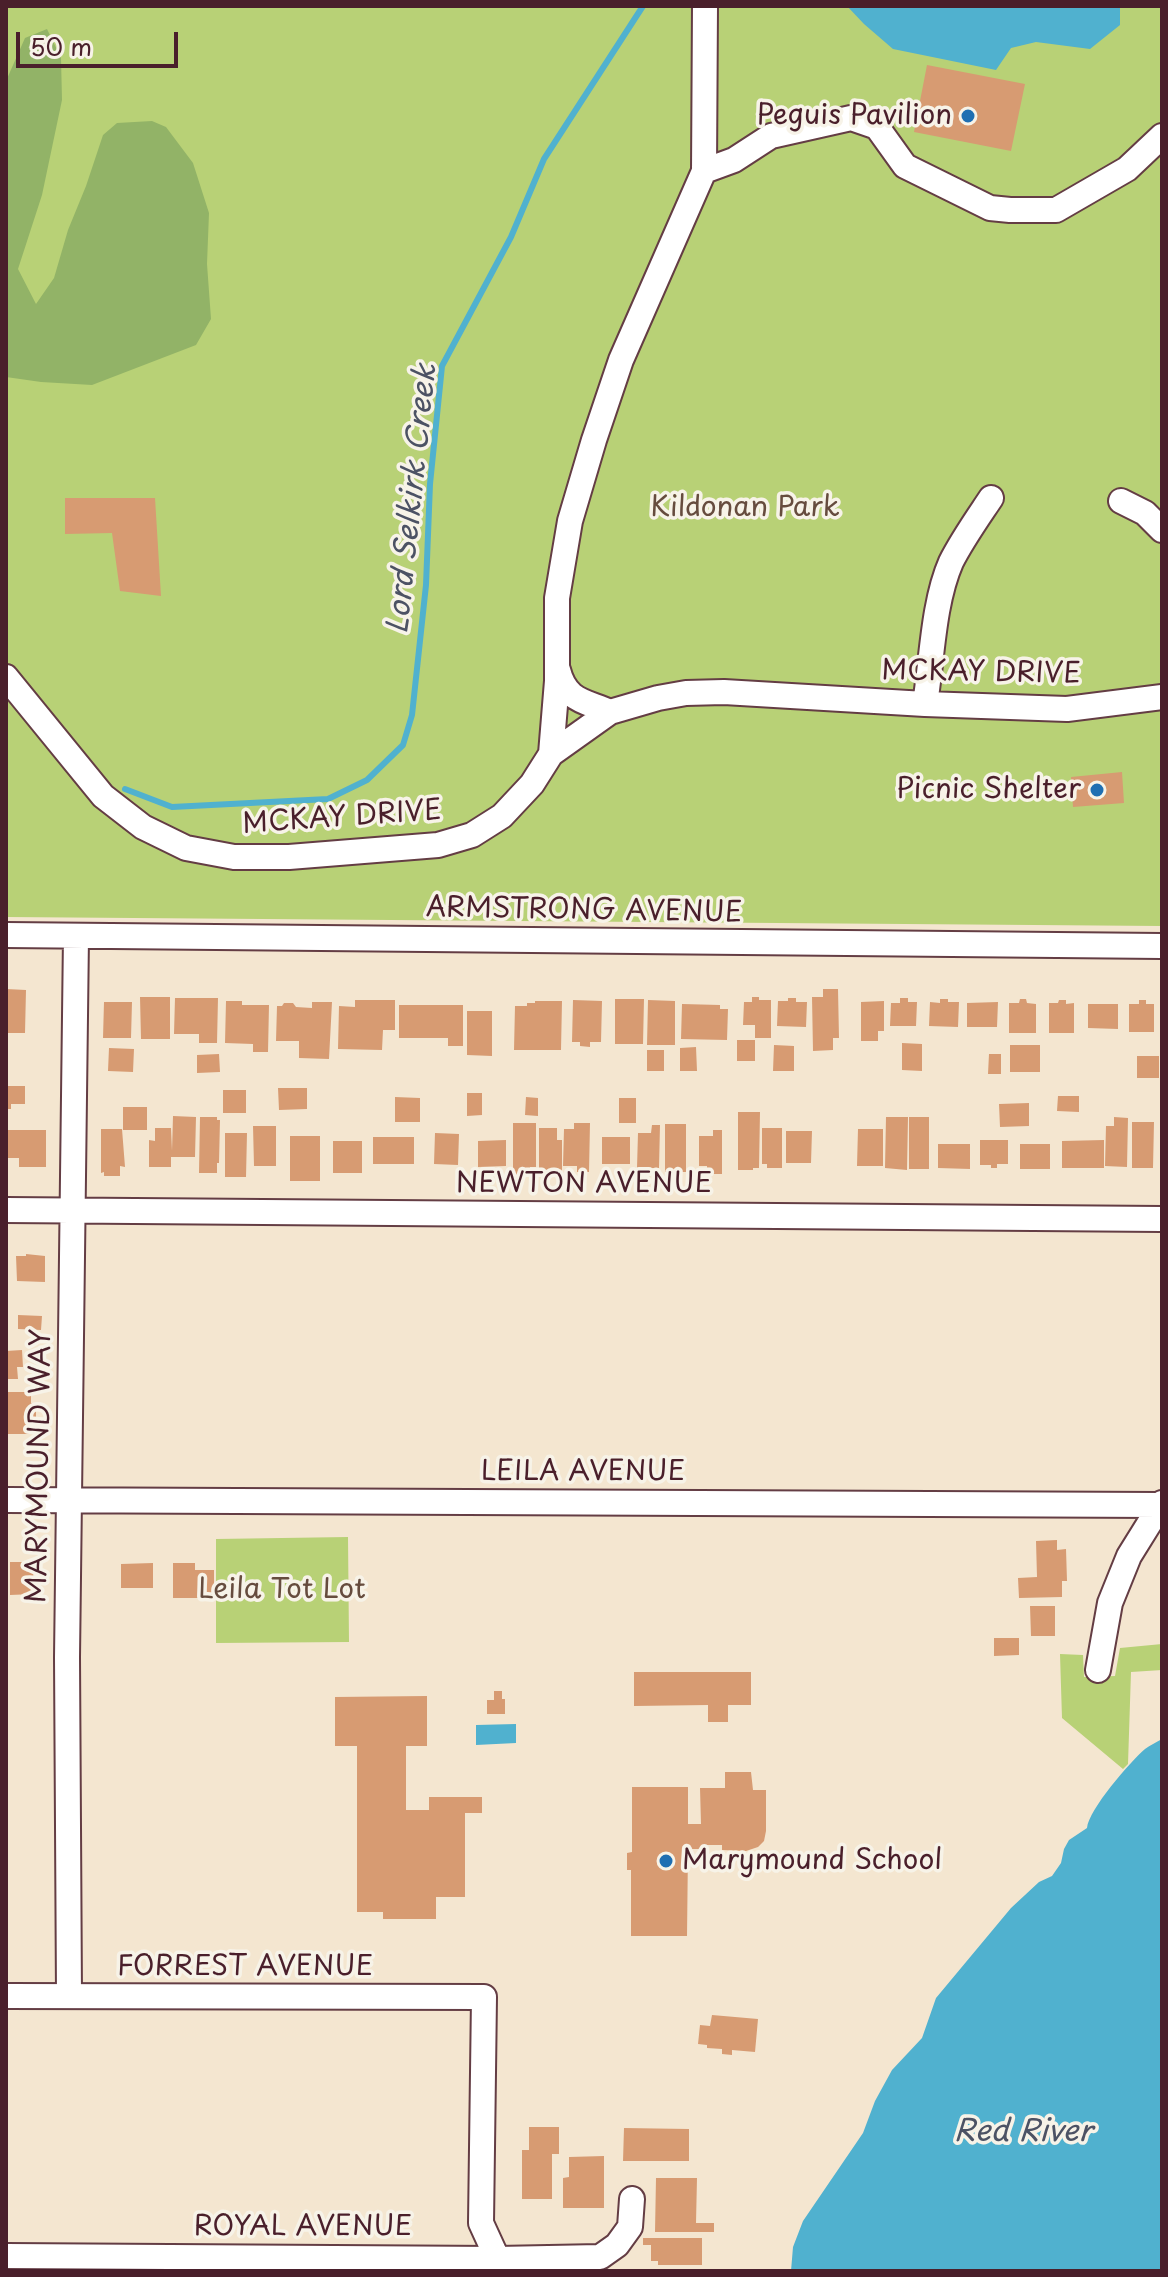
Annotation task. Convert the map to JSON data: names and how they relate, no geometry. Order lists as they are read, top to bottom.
{
  "streets": {
    "street": [
      "MCKAY DRIVE",
      "ARMSTRONG AVENUE",
      "NEWTON AVENUE",
      "MARYMOUND WAY",
      "LEILA AVENUE",
      "FORREST AVENUE",
      "ROYAL AVENUE"
    ]
  },
  "crossings": [
    ["ARMSTRONG AVENUE", "MARYMOUND WAY"],
    ["NEWTON AVENUE", "MARYMOUND WAY"],
    ["MARYMOUND WAY", "LEILA AVENUE"],
    ["MARYMOUND WAY", "FORREST AVENUE"],
    ["FORREST AVENUE", "ROYAL AVENUE"]
  ],
  "water": ["Lord Selkirk Creek", "Red River"],
  "parks": ["Kildonan Park", "Leila Tot Lot"],
  "places": ["Peguis Pavilion", "Picnic Shelter", "Marymound School"],
  "scale_bar": "50 m"
}
